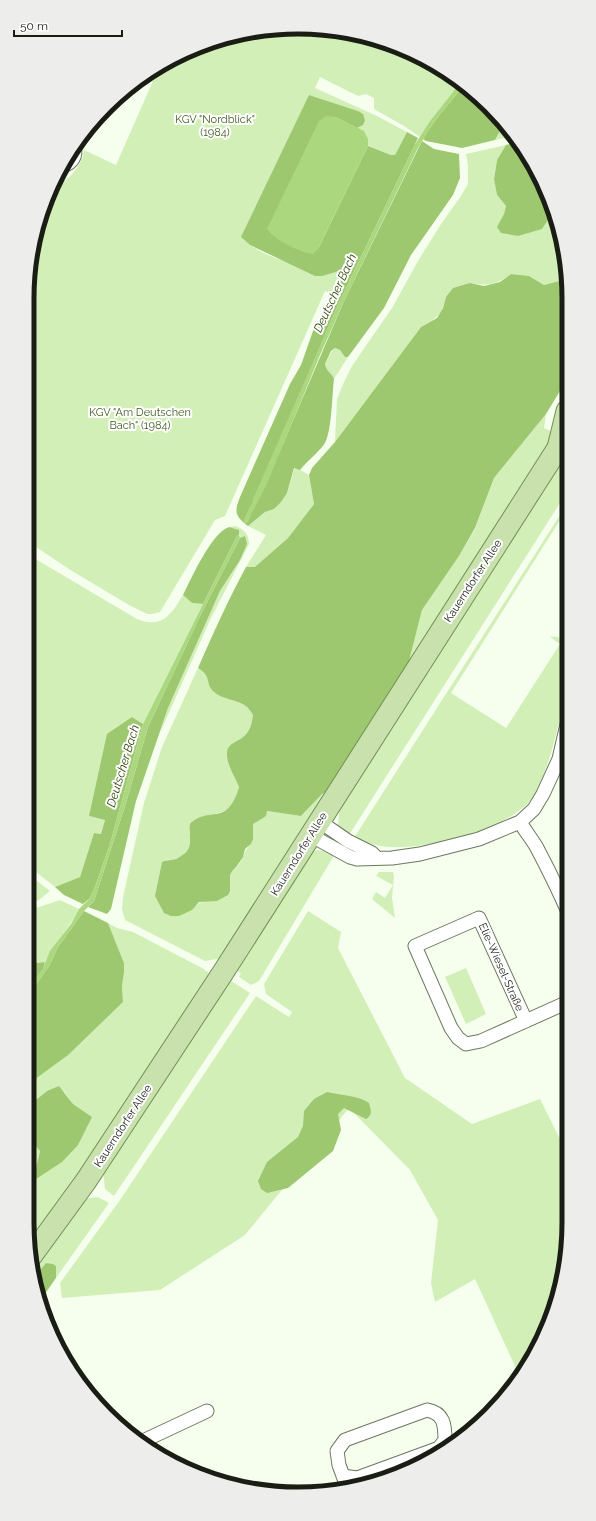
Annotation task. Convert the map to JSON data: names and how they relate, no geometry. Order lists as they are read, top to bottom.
{
  "streets": {
    "main road": ["Kauerndorfer Allee"],
    "street": ["Elie-Wiesel-Straße"]
  },
  "water": ["Deutscher Bach"],
  "parks": ["KGV \"Nordblick\" (1984)", "KGV \"Am Deutschen Bach\" (1984)"],
  "scale_bar": "50 m"
}
